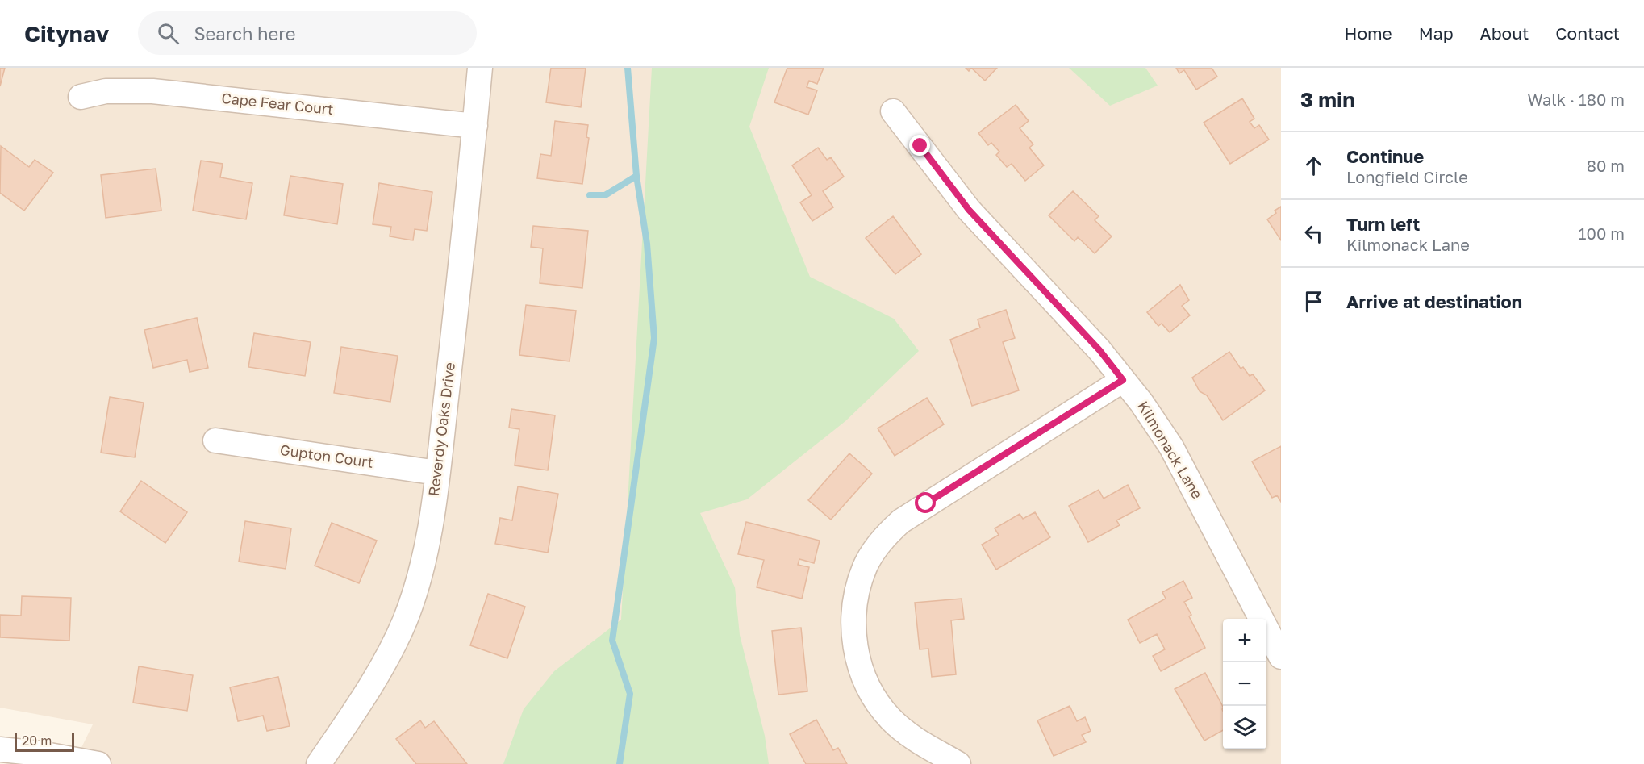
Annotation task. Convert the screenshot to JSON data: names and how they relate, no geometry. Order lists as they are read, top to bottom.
{
  "streets": {
    "street": [
      "Cape Fear Court",
      "Reverdy Oaks Drive",
      "Kilmonack Lane",
      "Gupton Court"
    ]
  },
  "crossings": [
    ["Cape Fear Court", "Reverdy Oaks Drive"],
    ["Reverdy Oaks Drive", "Gupton Court"]
  ],
  "scale_bar": "20 m",
  "page": {
    "header": "Citynav",
    "search": "Search here",
    "nav": [
      "Home",
      "Map",
      "About",
      "Contact"
    ],
    "heading": ["3 min", "Walk · 180 m"],
    "list": [
      ["Continue", "Longfield Circle", "80 m"],
      ["Turn left", "Kilmonack Lane", "100 m"],
      "Arrive at destination"
    ],
    "map_buttons": ["+", "−"],
    "scale": "20 m"
  }
}
